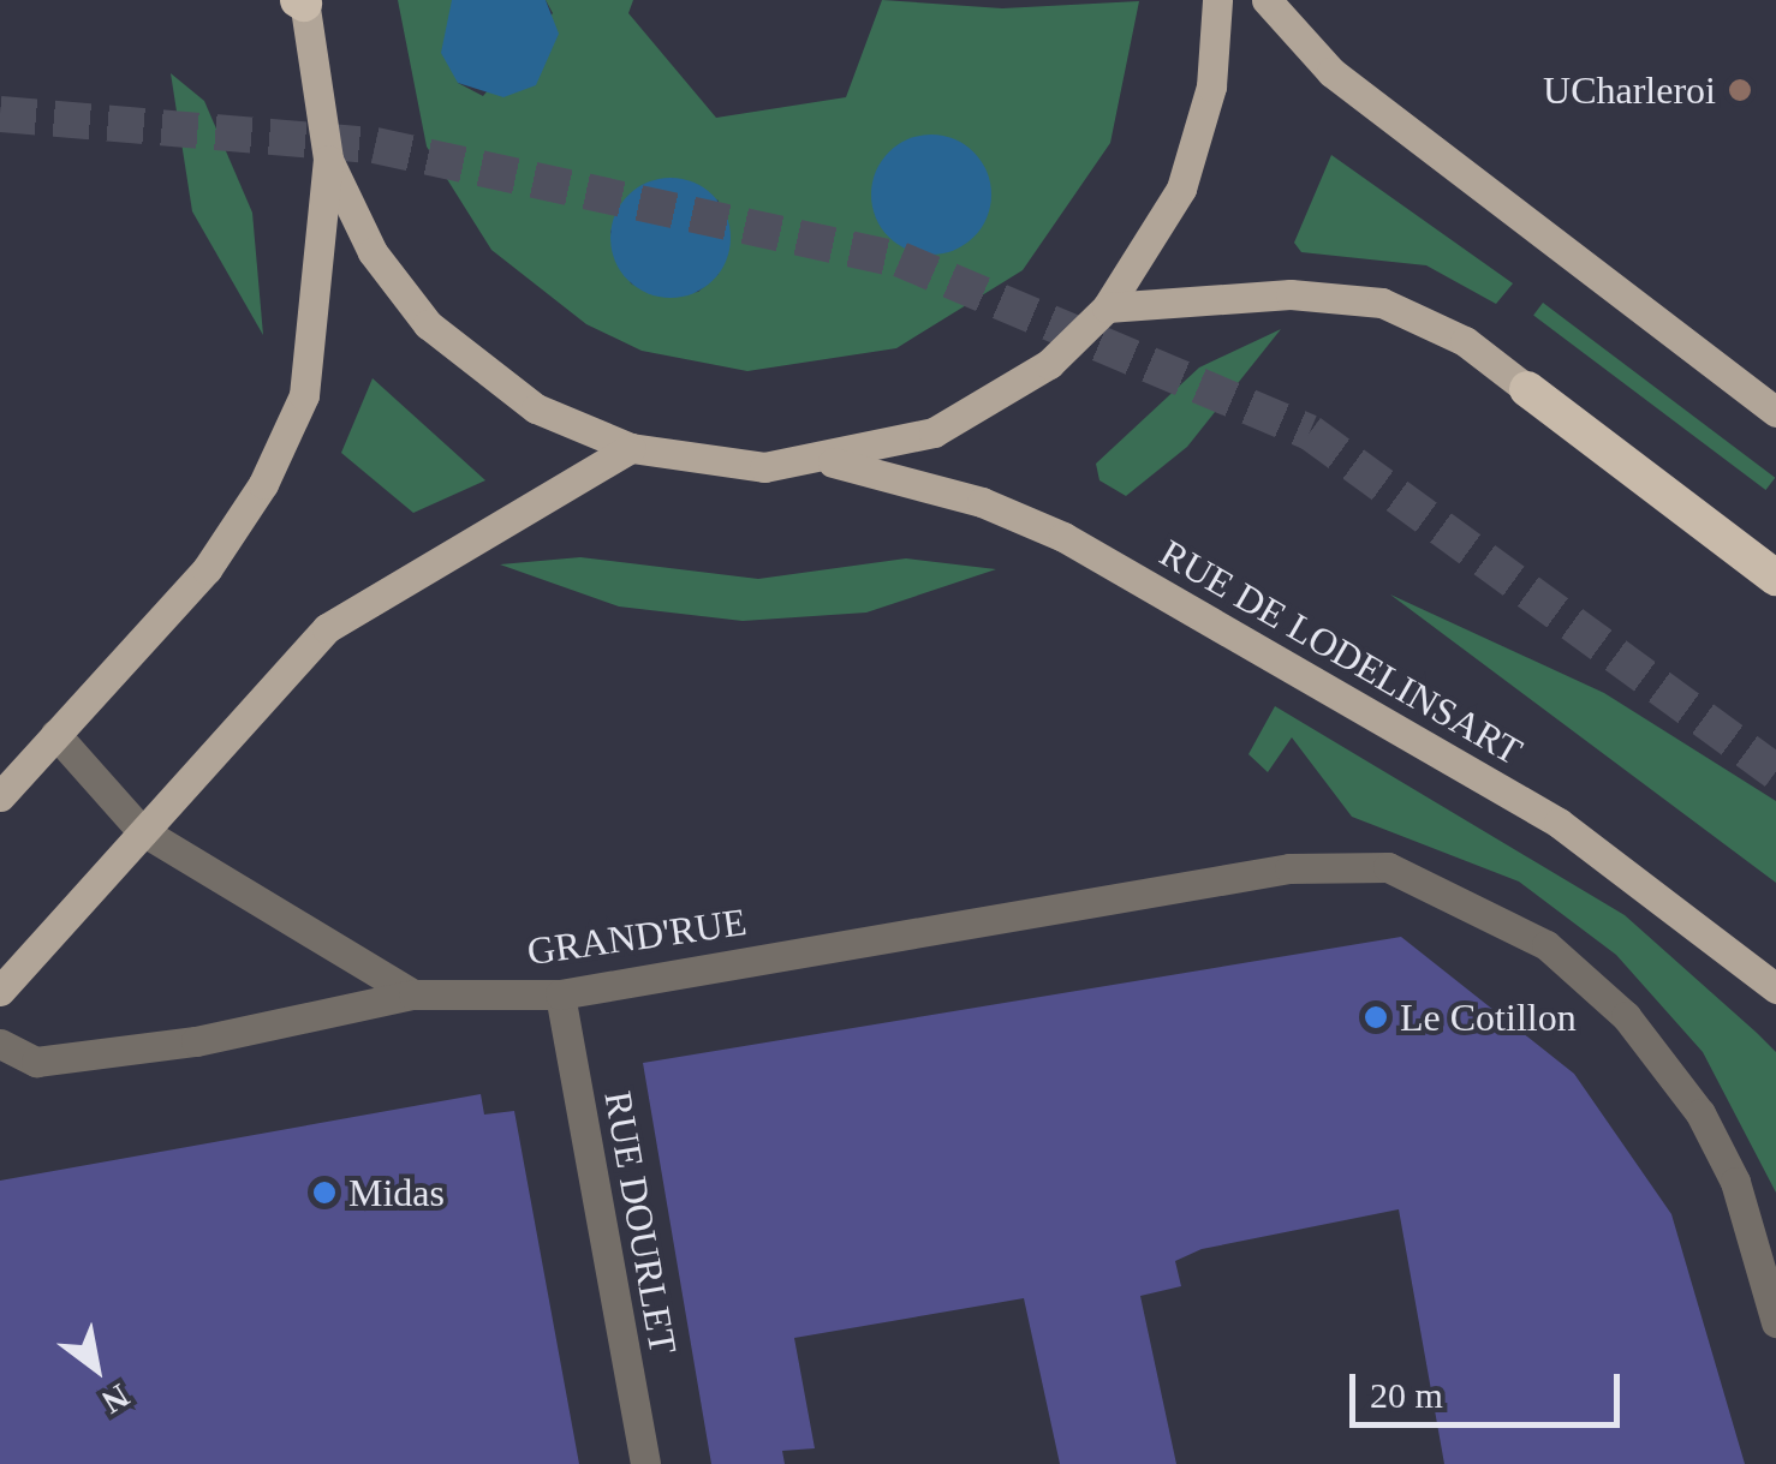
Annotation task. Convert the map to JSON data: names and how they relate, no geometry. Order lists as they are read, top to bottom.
{
  "streets": {
    "main road": ["RUE DE LODELINSART"],
    "street": ["GRAND'RUE", "RUE DOURLET"]
  },
  "crossings": [
    ["GRAND'RUE", "RUE DOURLET"]
  ],
  "places": ["UCharleroi", "Le Cotillon", "Midas"],
  "scale_bar": "20 m",
  "north": "bottom right"
}
